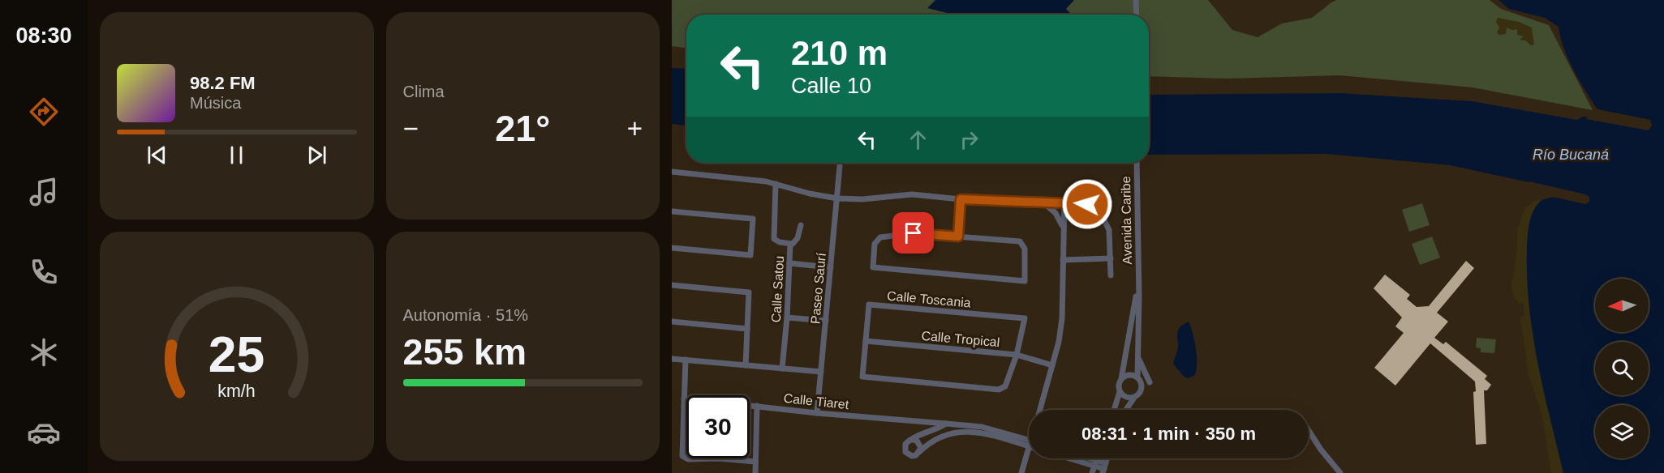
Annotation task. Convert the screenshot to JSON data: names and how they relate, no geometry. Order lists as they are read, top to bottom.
{
  "streets": {
    "street": [
      "Avenida Caribe",
      "Paseo Saurí",
      "Calle Satou",
      "Calle Toscania",
      "Calle Tropical",
      "Calle Tiaret"
    ]
  },
  "crossings": [
    ["Paseo Saurí", "Calle Tiaret"],
    ["Calle Toscania", "Calle Tropical"]
  ],
  "water": ["Río Bucaná"],
  "north": "left",
  "page": {
    "tabs": "08:30",
    "tile": [
      "Clima",
      ["Autonomía · 51%", "255 km"]
    ],
    "turn": ["210 m", "Calle 10"],
    "song": ["98.2 FM", "Música"],
    "heat": ["−", "21°", "+"],
    "limit": "30",
    "trip": "08:31 · 1 min · 350 m",
    "gauge": ["25", "km/h"]
  }
}
